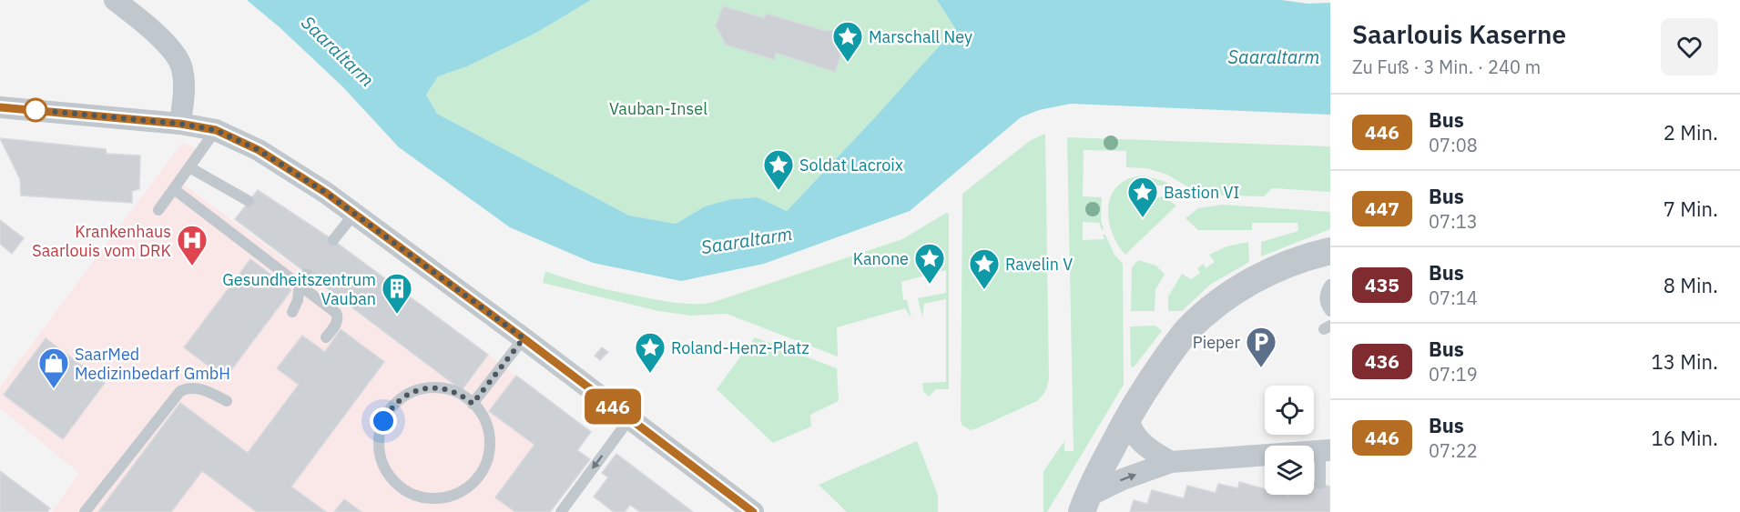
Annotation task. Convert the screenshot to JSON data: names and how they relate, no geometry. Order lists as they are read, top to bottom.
{
  "water": ["Saaraltarm"],
  "parks": ["Vauban-Insel"],
  "places": {
    "place": [
      "Marschall Ney",
      "Soldat Lacroix",
      "Bastion VI",
      "Kanone",
      "Ravelin V",
      "Roland-Henz-Platz"
    ],
    "hospital": ["Krankenhaus Saarlouis vom DRK"],
    "building": ["Gesundheitszentrum Vauban"],
    "parking": ["Pieper"],
    "shop": ["SaarMed Medizinbedarf GmbH"]
  },
  "lines": ["bus line 446"],
  "page": {
    "on_map": "446",
    "heading": ["Saarlouis Kaserne", "Zu Fuß · 3 Min. · 240 m"],
    "list": [
      {
        "mark": "446",
        "name": "Bus",
        "note": "07:08",
        "value": "2 Min."
      },
      {
        "mark": "447",
        "name": "Bus",
        "note": "07:13",
        "value": "7 Min."
      },
      {
        "mark": "435",
        "name": "Bus",
        "note": "07:14",
        "value": "8 Min."
      },
      {
        "mark": "436",
        "name": "Bus",
        "note": "07:19",
        "value": "13 Min."
      },
      {
        "mark": "446",
        "name": "Bus",
        "note": "07:22",
        "value": "16 Min."
      }
    ]
  }
}
